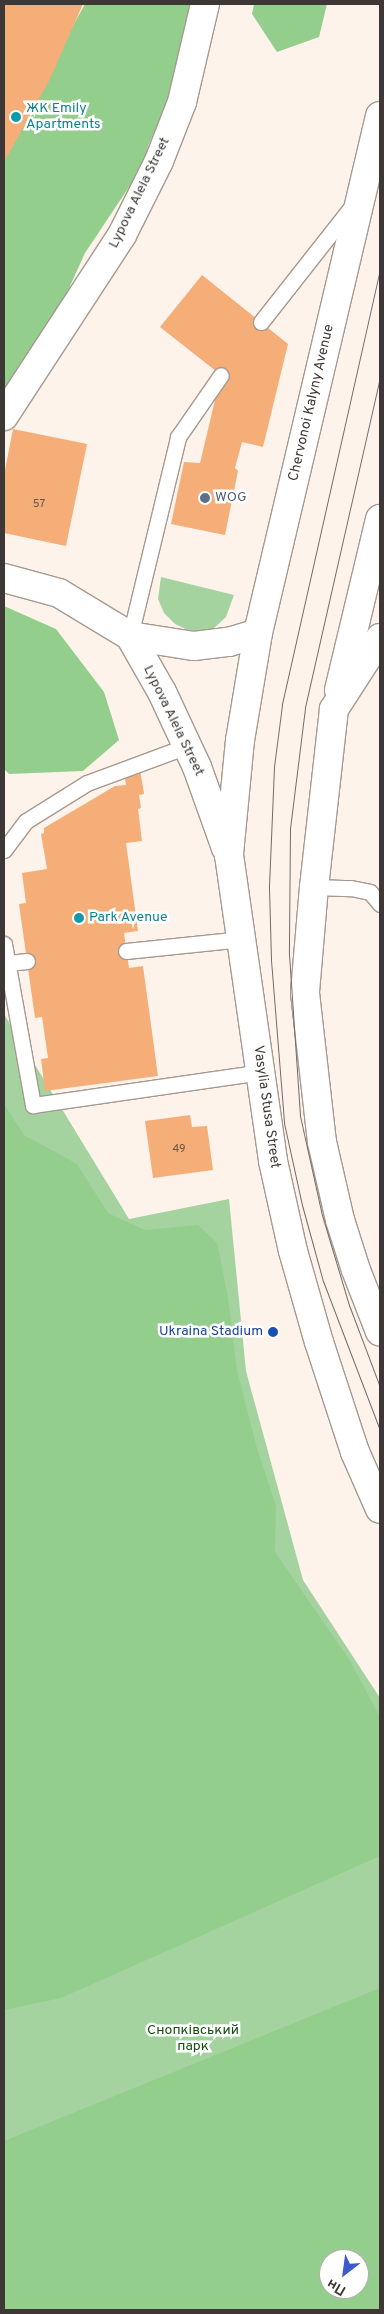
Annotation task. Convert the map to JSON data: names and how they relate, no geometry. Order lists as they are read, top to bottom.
{
  "streets": {
    "main road": ["Lypova Aleia Street", "Chervonoi Kalyny Avenue", "Vasylia Stusa Street"]
  },
  "crossings": [
    ["Lypova Aleia Street", "Vasylia Stusa Street"],
    ["Chervonoi Kalyny Avenue", "Vasylia Stusa Street"]
  ],
  "parks": ["Снопківський парк"],
  "places": [
    "ЖК Emily Apartments",
    "WOG",
    "Park Avenue",
    "Ukraina Stadium"
  ],
  "house_numbers": ["57", "49"],
  "north": "bottom left"
}
